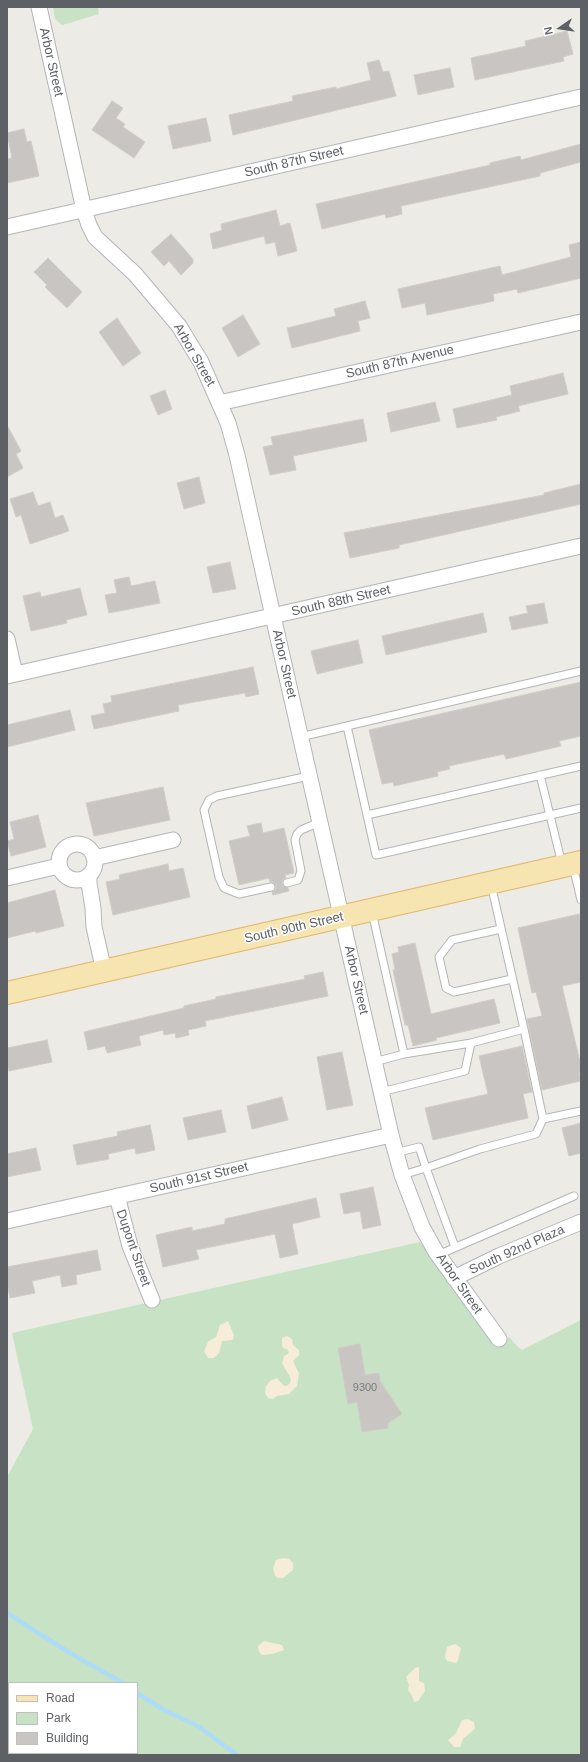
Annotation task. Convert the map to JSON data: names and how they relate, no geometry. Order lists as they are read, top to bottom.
{
  "streets": {
    "main road": ["South 90th Street"],
    "street": [
      "Arbor Street",
      "South 87th Street",
      "South 87th Avenue",
      "South 88th Street",
      "South 91st Street",
      "Dupont Street",
      "South 92nd Plaza"
    ]
  },
  "crossings": [
    ["Arbor Street", "South 87th Street"],
    ["Arbor Street", "South 87th Avenue"],
    ["Arbor Street", "South 88th Street"],
    ["Arbor Street", "South 90th Street"],
    ["Arbor Street", "South 91st Street"],
    ["Arbor Street", "South 92nd Plaza"],
    ["South 91st Street", "Dupont Street"]
  ],
  "house_numbers": ["9300"],
  "legend": ["Road", "Park", "Building"],
  "north": "left"
}
